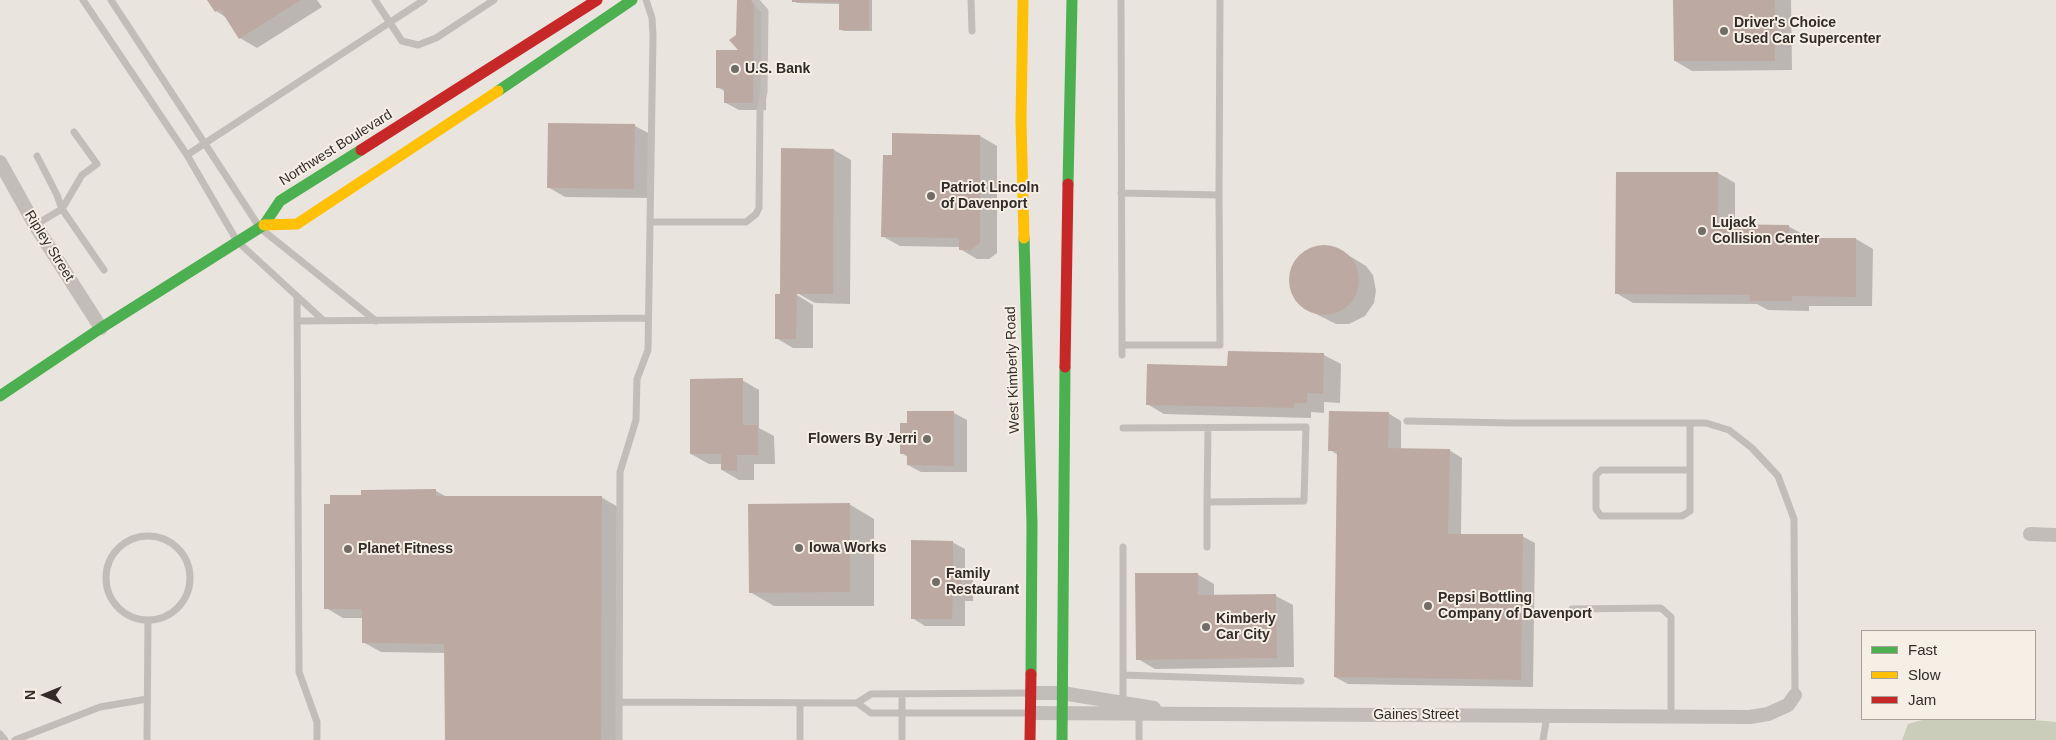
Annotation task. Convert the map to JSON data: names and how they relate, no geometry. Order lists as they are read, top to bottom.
{
  "streets": {
    "main road": ["Northwest Boulevard", "West Kimberly Road"],
    "street": ["Ripley Street", "Gaines Street"]
  },
  "crossings": [
    ["Northwest Boulevard", "Ripley Street"],
    ["West Kimberly Road", "Gaines Street"]
  ],
  "places": [
    "Driver's Choice Used Car Supercenter",
    "U.S. Bank",
    "Patriot Lincoln of Davenport",
    "Lujack Collision Center",
    "Flowers By Jerri",
    "Iowa Works",
    "Planet Fitness",
    "Family Restaurant",
    "Pepsi Bottling Company of Davenport",
    "Kimberly Car City"
  ],
  "legend": ["Fast", "Slow", "Jam"],
  "north": "left"
}
